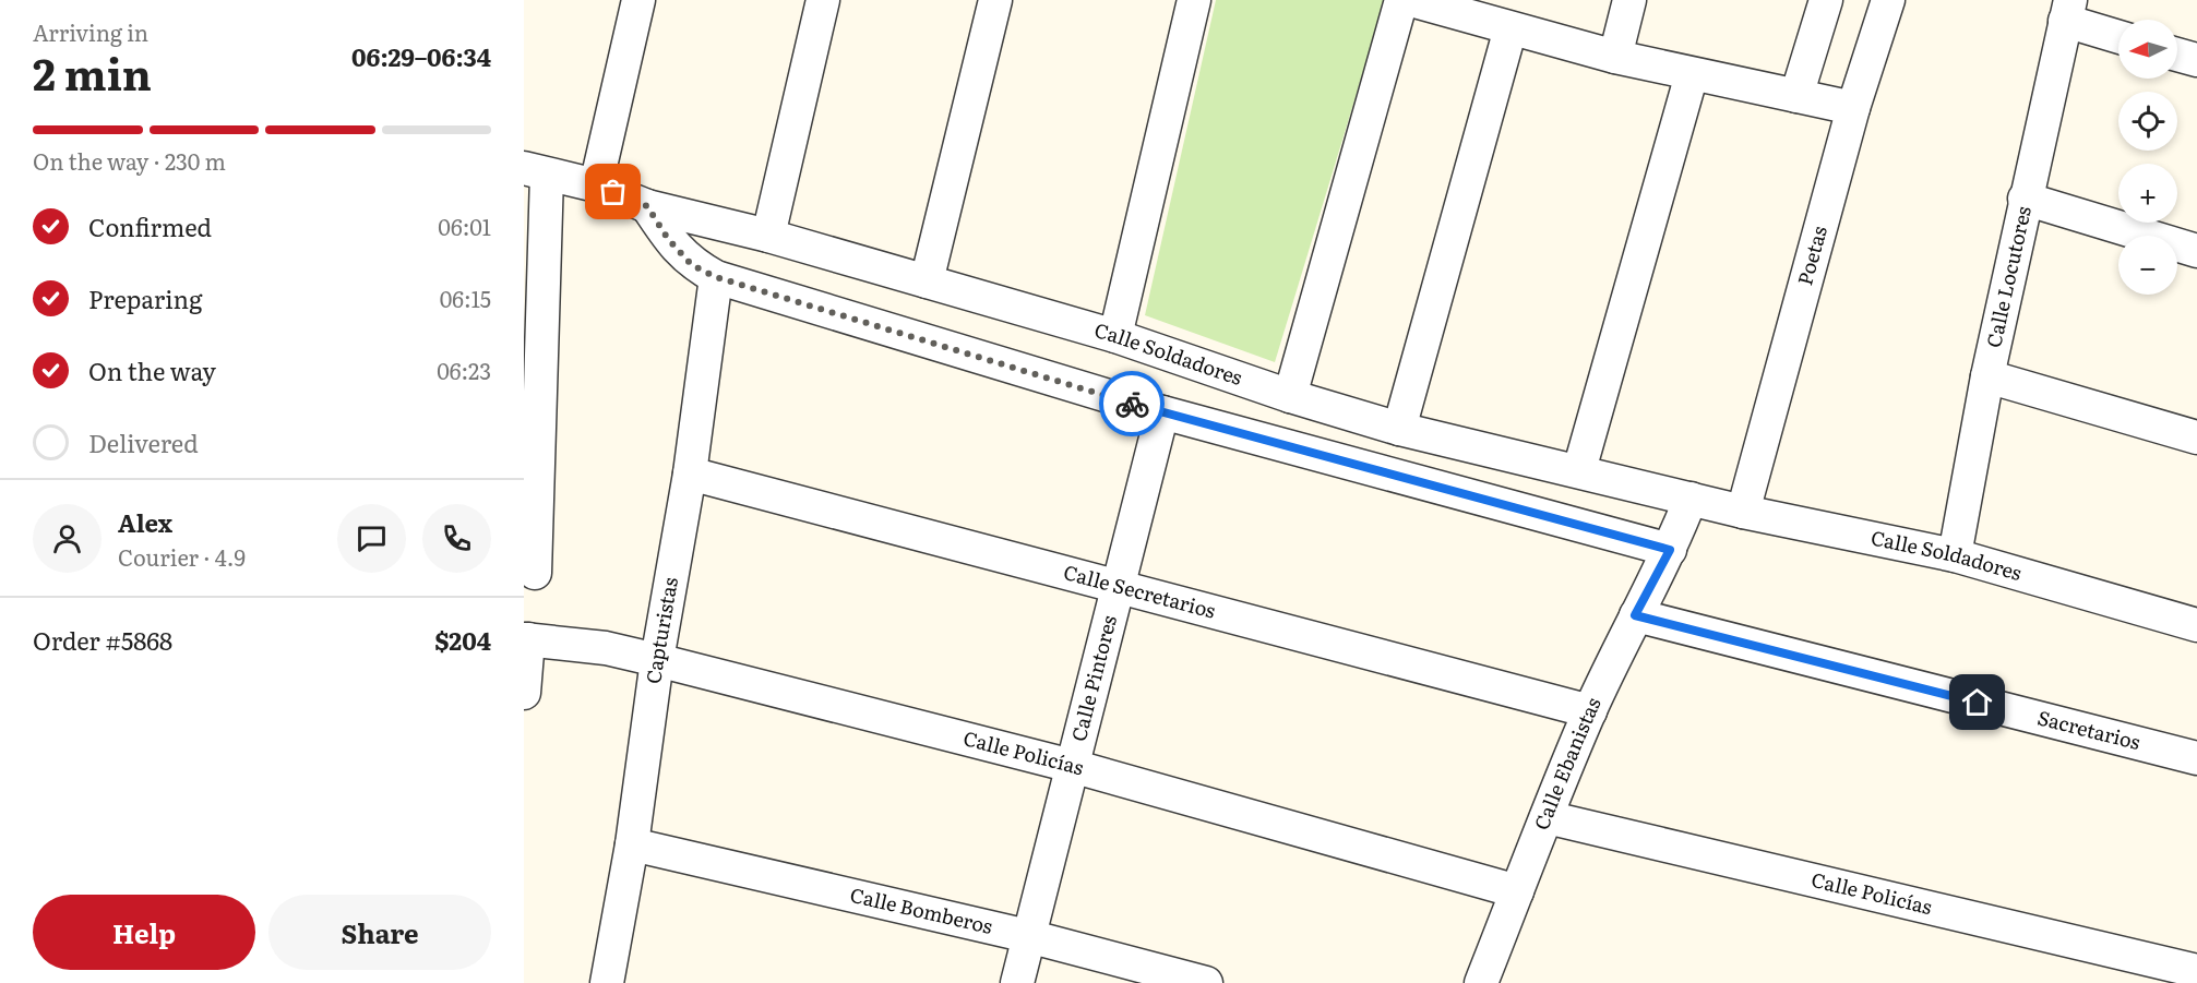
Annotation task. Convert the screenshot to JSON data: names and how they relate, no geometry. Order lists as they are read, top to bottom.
{
  "streets": {
    "street": [
      "Poetas",
      "Calle Locutores",
      "Calle Soldadores",
      "Calle Secretarios",
      "Capturistas",
      "Calle Pintores",
      "Sacretarios",
      "Calle Policías",
      "Calle Ebanistas",
      "Calle Bomberos"
    ]
  },
  "crossings": [
    ["Poetas", "Calle Soldadores"],
    ["Calle Locutores", "Calle Soldadores"],
    ["Calle Secretarios", "Capturistas"],
    ["Calle Secretarios", "Calle Pintores"],
    ["Calle Secretarios", "Calle Ebanistas"],
    ["Capturistas", "Calle Policías"],
    ["Capturistas", "Calle Bomberos"],
    ["Calle Pintores", "Calle Policías"],
    ["Calle Pintores", "Calle Bomberos"],
    ["Sacretarios", "Calle Ebanistas"],
    ["Calle Policías", "Calle Ebanistas"]
  ],
  "north": "left",
  "page": {
    "heading": ["2 min", "Arriving in", "06:29–06:34"],
    "panel": [
      "Alex",
      "Courier · 4.9",
      "Order #5868",
      "$204"
    ],
    "map_buttons": ["+", "−"],
    "bar": "On the way · 230 m",
    "list": [
      ["Confirmed", "06:01"],
      ["Preparing", "06:15"],
      ["On the way", "06:23"],
      "Delivered"
    ],
    "buttons": ["Help", "Share"]
  }
}
